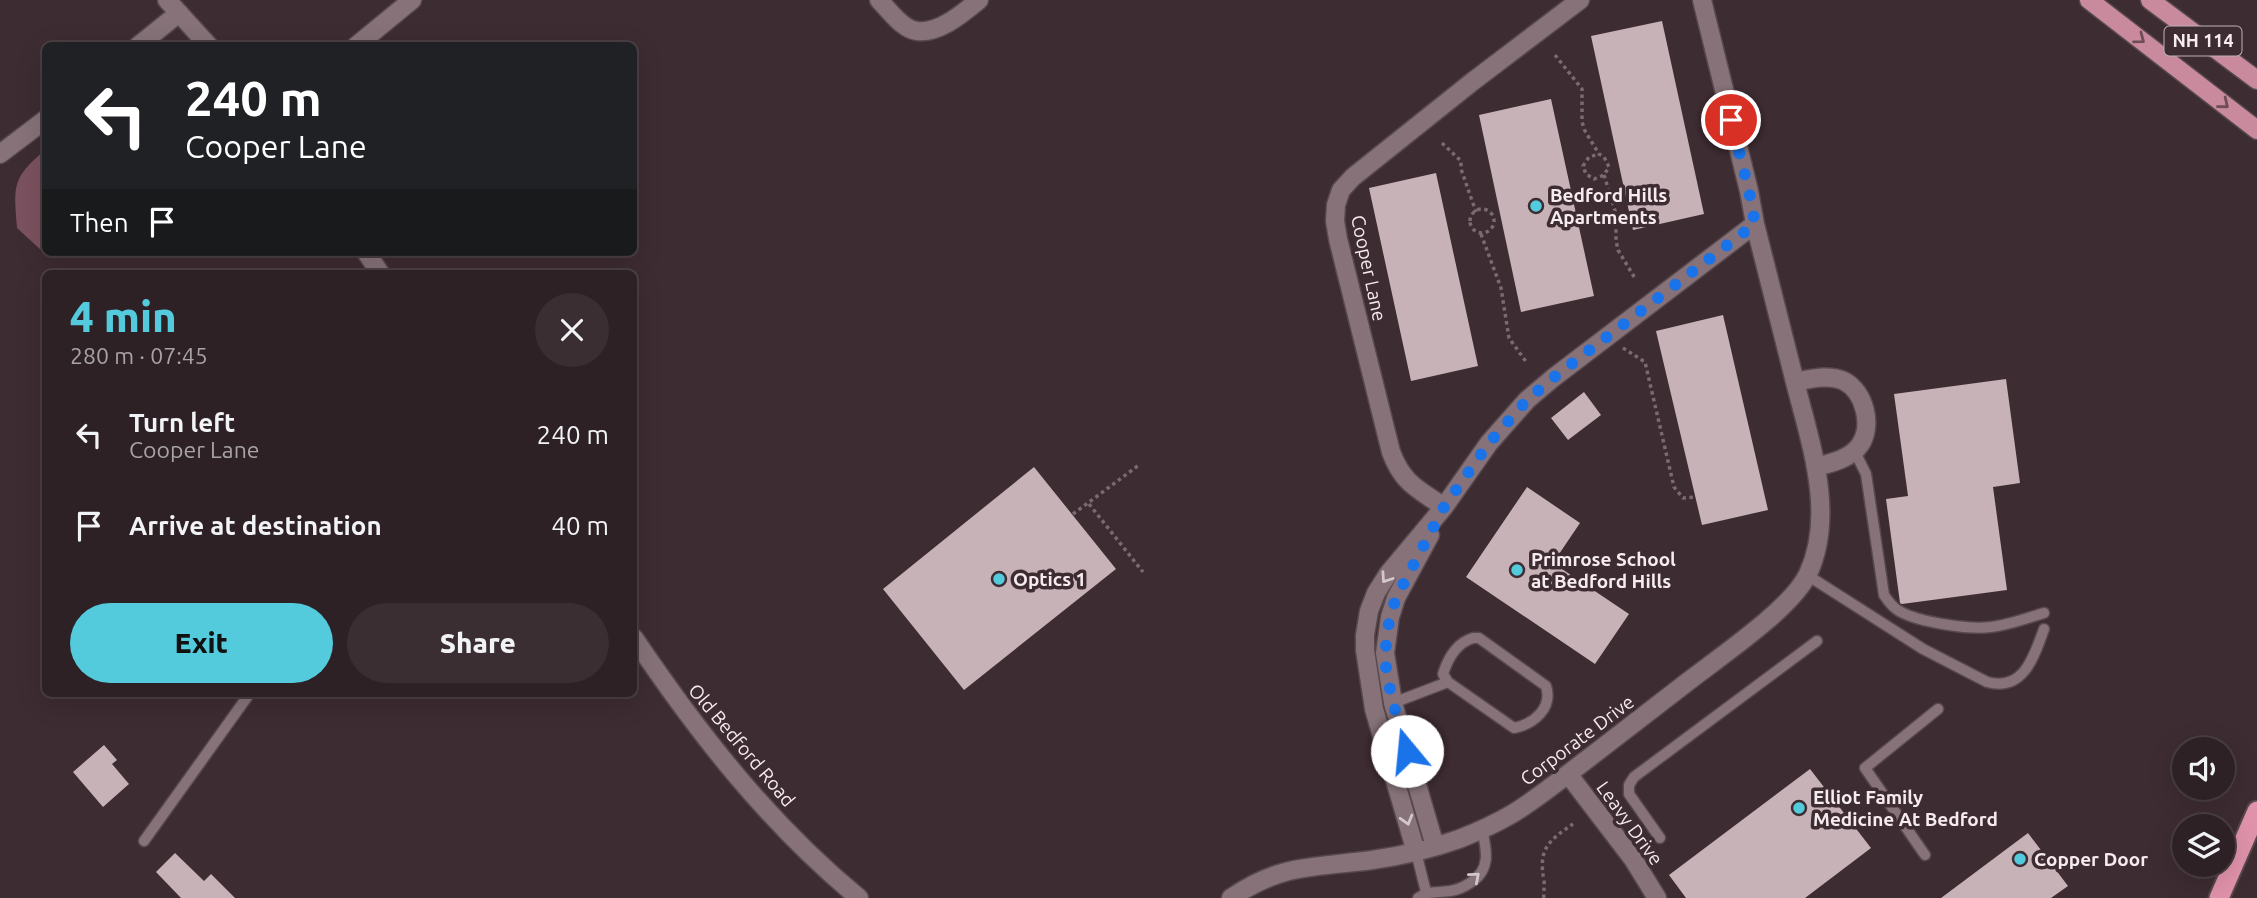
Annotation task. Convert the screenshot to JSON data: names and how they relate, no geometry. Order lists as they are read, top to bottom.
{
  "streets": {
    "main road": ["NH 114"],
    "street": [
      "Cooper Lane",
      "Corporate Drive",
      "Old Bedford Road",
      "Leavy Drive"
    ]
  },
  "crossings": [
    ["Corporate Drive", "Leavy Drive"]
  ],
  "places": [
    "Bedford Hills Apartments",
    "Primrose School at Bedford Hills",
    "Optics 1",
    "Elliot Family Medicine At Bedford",
    "Copper Door"
  ],
  "page": {
    "turn": ["240 m", "Cooper Lane"],
    "then": "Then",
    "heading": ["4 min", "280 m · 07:45"],
    "list": [
      {
        "name": "Turn left",
        "note": "Cooper Lane",
        "value": "240 m"
      },
      {
        "name": "Arrive at destination",
        "value": "40 m"
      }
    ],
    "buttons": ["Exit", "Share"]
  }
}
